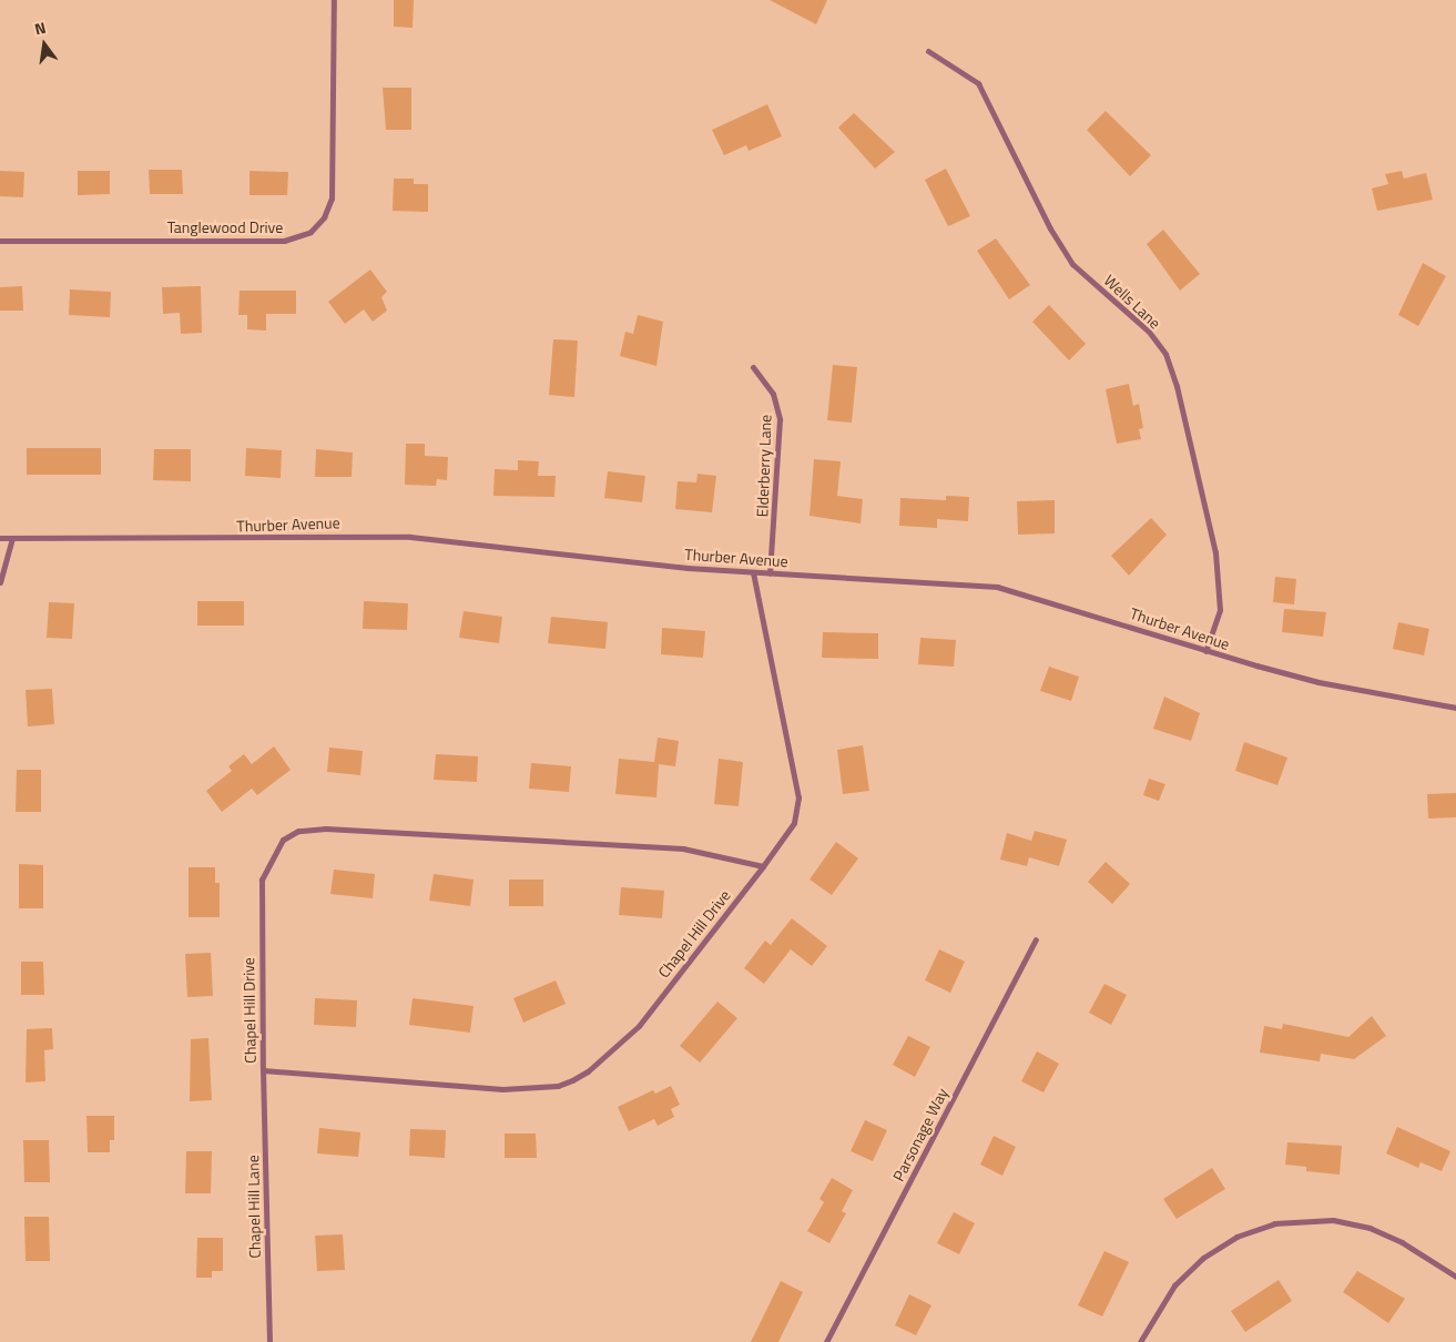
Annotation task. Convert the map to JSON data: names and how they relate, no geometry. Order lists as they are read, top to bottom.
{
  "streets": {
    "street": [
      "Tanglewood Drive",
      "Wells Lane",
      "Elderberry Lane",
      "Thurber Avenue",
      "Chapel Hill Drive",
      "Parsonage Way",
      "Chapel Hill Lane"
    ]
  },
  "crossings": [
    ["Wells Lane", "Thurber Avenue"],
    ["Elderberry Lane", "Thurber Avenue"],
    ["Thurber Avenue", "Chapel Hill Drive"],
    ["Chapel Hill Drive", "Chapel Hill Lane"]
  ],
  "north": "top"
}
